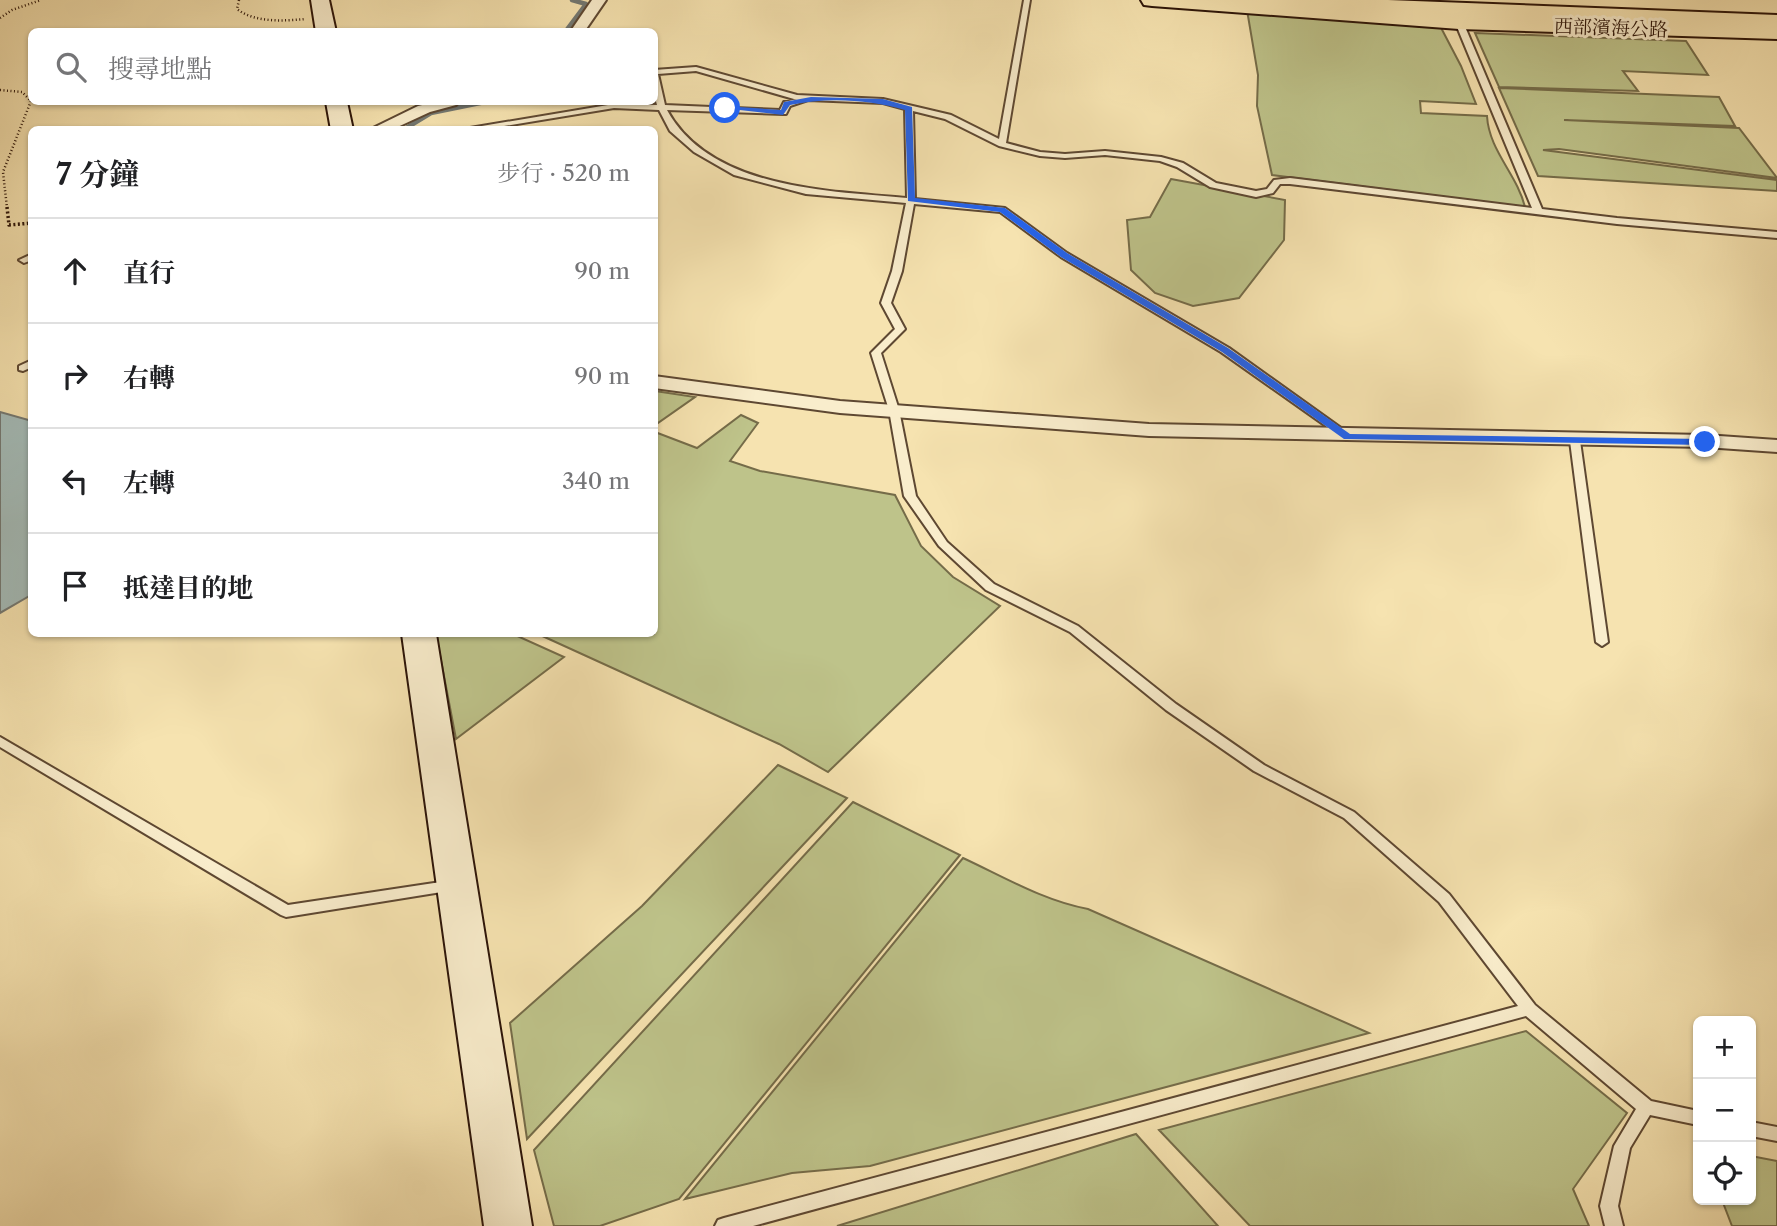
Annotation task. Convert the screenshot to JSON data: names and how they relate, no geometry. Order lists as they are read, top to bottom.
{
  "streets": {
    "main road": ["西部濱海公路"]
  },
  "page": {
    "search": "搜尋地點",
    "heading": ["7 分鐘", "步行 · 520 m"],
    "list": [
      ["直行", "90 m"],
      ["右轉", "90 m"],
      ["左轉", "340 m"],
      "抵達目的地"
    ],
    "map_buttons": ["+", "−"]
  }
}
